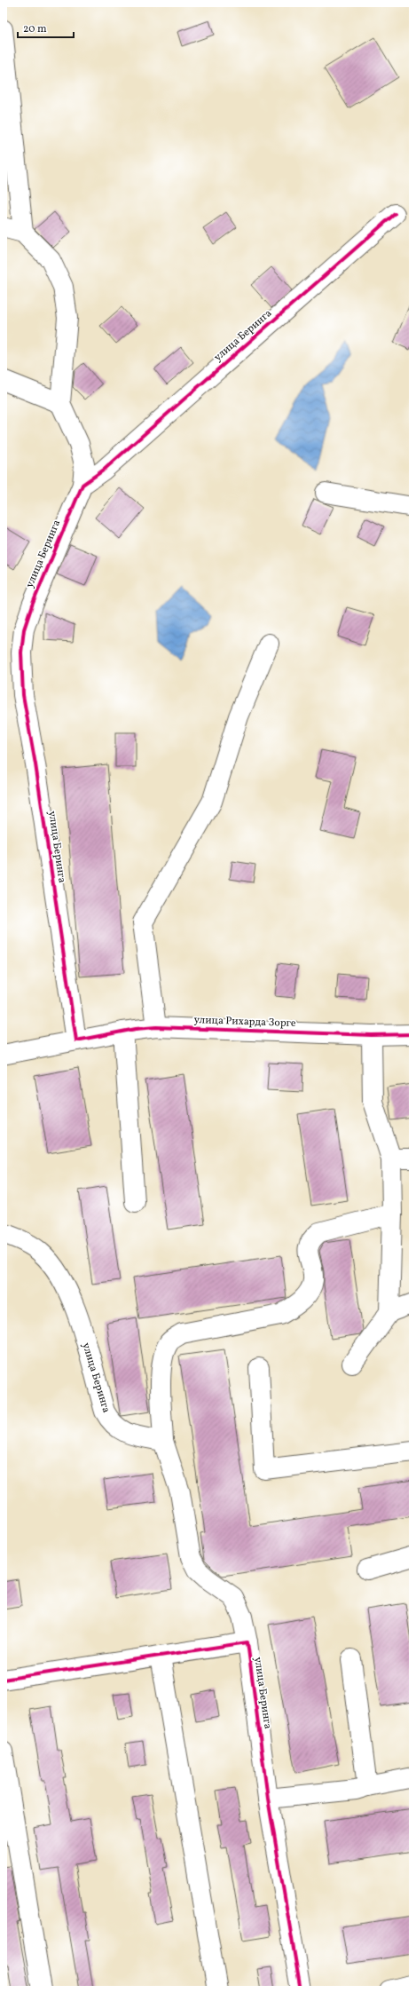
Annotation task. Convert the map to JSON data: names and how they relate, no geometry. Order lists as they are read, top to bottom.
{
  "streets": {
    "street": ["улица Беринга", "улица Рихарда Зорге"]
  },
  "crossings": [
    ["улица Беринга", "улица Рихарда Зорге"]
  ],
  "scale_bar": "20 m"
}
